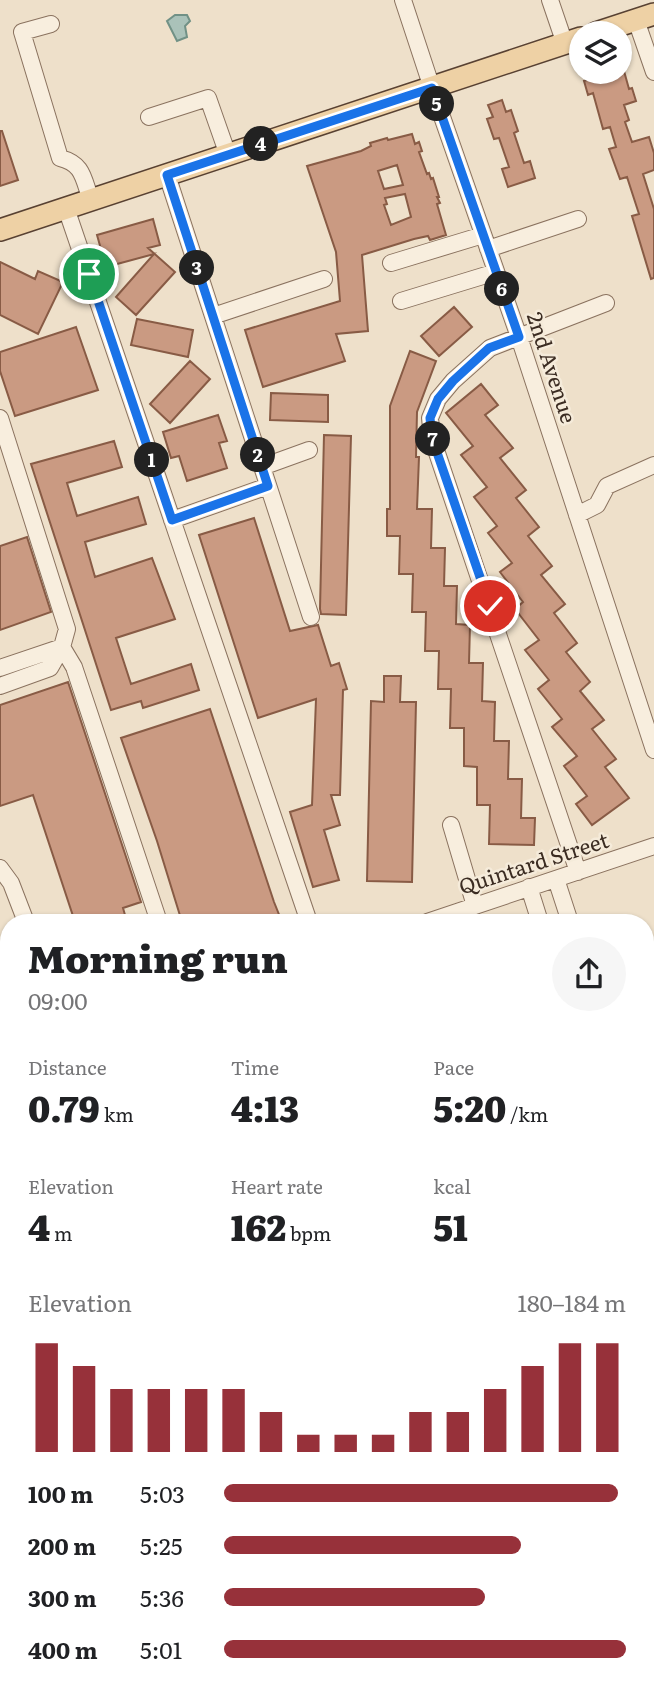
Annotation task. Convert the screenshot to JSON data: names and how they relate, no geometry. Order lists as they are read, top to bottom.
{
  "streets": {
    "street": ["2nd Avenue", "Quintard Street"]
  },
  "page": {
    "pins": [
      "5",
      "4",
      "3",
      "6",
      "7",
      "2",
      "1"
    ],
    "heading": ["Morning run", "09:00"],
    "stats": [
      ["Distance", "0.79 km"],
      ["Time", "4:13"],
      ["Pace", "5:20 /km"],
      ["Elevation", "4 m"],
      ["Heart rate", "162 bpm"],
      ["kcal", "51"]
    ],
    "chart": ["Elevation", "180–184 m"],
    "list": [
      {
        "name": "100 m",
        "note": "5:03"
      },
      {
        "name": "200 m",
        "note": "5:25"
      },
      {
        "name": "300 m",
        "note": "5:36"
      },
      {
        "name": "400 m",
        "note": "5:01"
      }
    ]
  }
}
